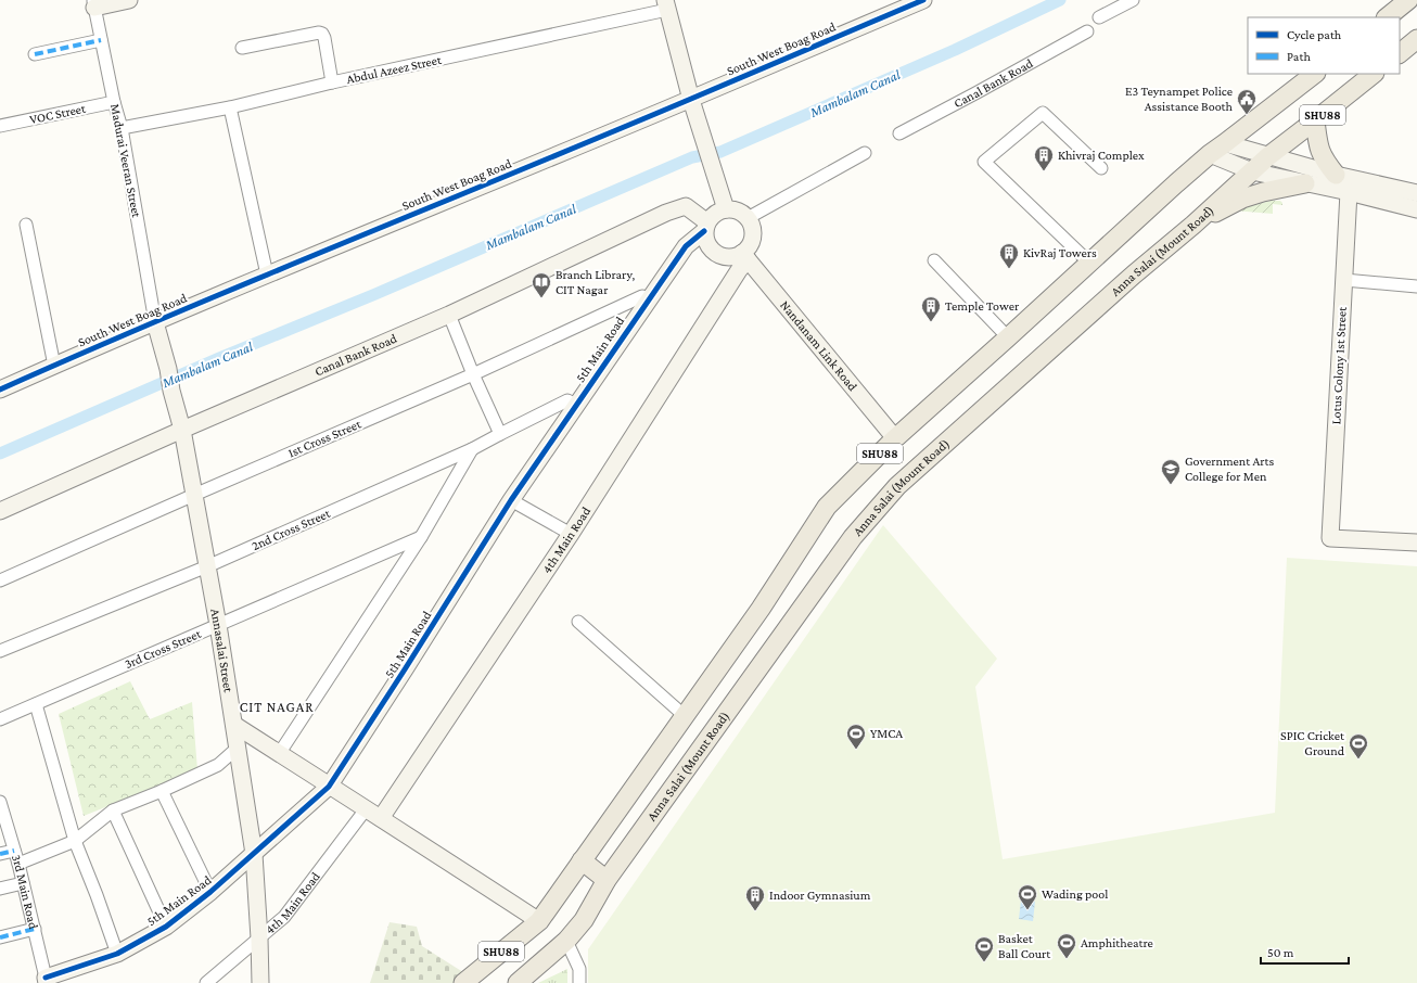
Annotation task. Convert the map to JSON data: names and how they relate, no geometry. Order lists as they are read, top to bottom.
{
  "streets": {
    "main road": ["SHU88", "Anna Salai (Mount Road)"],
    "street": [
      "South West Boag Road",
      "Abdul Azeez Street",
      "Canal Bank Road",
      "VOC Street",
      "Madurai Veeran Street",
      "Nandanam Link Road",
      "5th Main Road",
      "Lotus Colony 1st Street",
      "1st Cross Street",
      "2nd Cross Street",
      "4th Main Road",
      "3rd Cross Street",
      "Annasalai Street",
      "3rd Main Road"
    ]
  },
  "crossings": [
    ["South West Boag Road", "Madurai Veeran Street"],
    ["South West Boag Road", "Annasalai Street"],
    ["Abdul Azeez Street", "Madurai Veeran Street"],
    ["Canal Bank Road", "Nandanam Link Road"],
    ["Canal Bank Road", "5th Main Road"],
    ["Canal Bank Road", "4th Main Road"],
    ["Canal Bank Road", "Annasalai Street"],
    ["VOC Street", "Madurai Veeran Street"],
    ["SHU88", "Nandanam Link Road"],
    ["Madurai Veeran Street", "Annasalai Street"],
    ["Nandanam Link Road", "5th Main Road"],
    ["Nandanam Link Road", "4th Main Road"],
    ["5th Main Road", "1st Cross Street"],
    ["5th Main Road", "2nd Cross Street"],
    ["5th Main Road", "4th Main Road"],
    ["5th Main Road", "Annasalai Street"],
    ["5th Main Road", "3rd Main Road"],
    ["1st Cross Street", "Annasalai Street"],
    ["2nd Cross Street", "Annasalai Street"],
    ["4th Main Road", "Annasalai Street"],
    ["3rd Cross Street", "Annasalai Street"]
  ],
  "districts": ["CIT NAGAR"],
  "water": ["Mambalam Canal"],
  "places": {
    "public building": ["E3 Teynampet Police Assistance Booth"],
    "building": [
      "Khivraj Complex",
      "KivRaj Towers",
      "Temple Tower",
      "Indoor Gymnasium"
    ],
    "library": ["Branch Library, CIT Nagar"],
    "school or university": ["Government Arts College for Men"],
    "sports": [
      "YMCA",
      "SPIC Cricket Ground",
      "Wading pool",
      "Amphitheatre",
      "Basket Ball Court"
    ]
  },
  "legend": ["Cycle path", "Path"],
  "scale_bar": "50 m"
}
